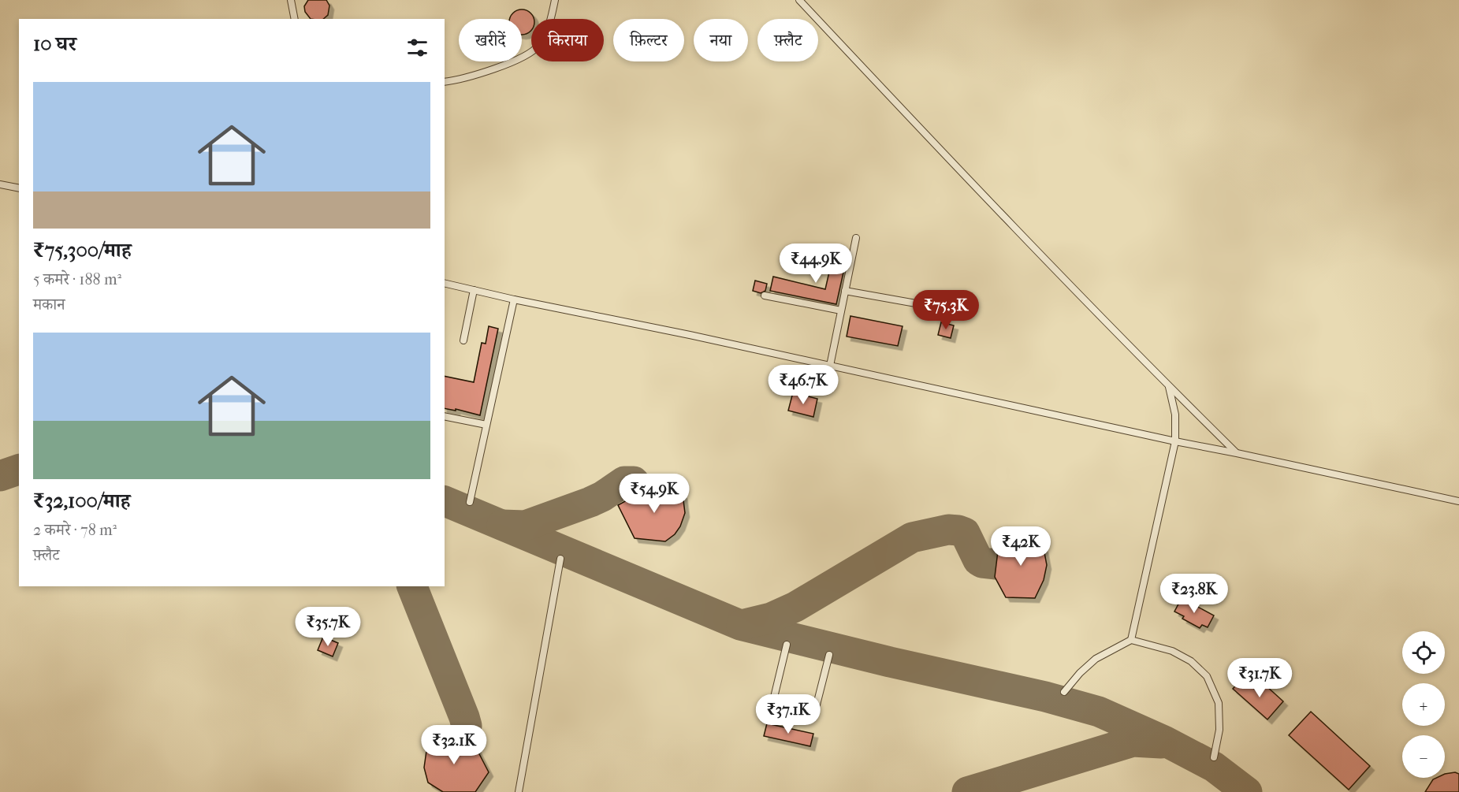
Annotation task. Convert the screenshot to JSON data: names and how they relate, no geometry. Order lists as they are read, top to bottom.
{
  "page": {
    "chip": [
      "खरीदें",
      "किराया",
      "फ़िल्टर",
      "नया",
      "फ़्लैट"
    ],
    "heading": "10 घर",
    "list": [
      {
        "name": "₹75,300/माह",
        "note": "5 कमरे · 188 m² · मकान"
      },
      {
        "name": "₹32,100/माह",
        "note": "2 कमरे · 78 m² · फ़्लैट"
      }
    ],
    "price": [
      "₹44.9K",
      "₹75.3K",
      "₹46.7K",
      "₹54.9K",
      "₹42K",
      "₹23.8K",
      "₹35.7K",
      "₹31.7K",
      "₹37.1K",
      "₹32.1K"
    ],
    "map_buttons": ["+", "−"]
  }
}
